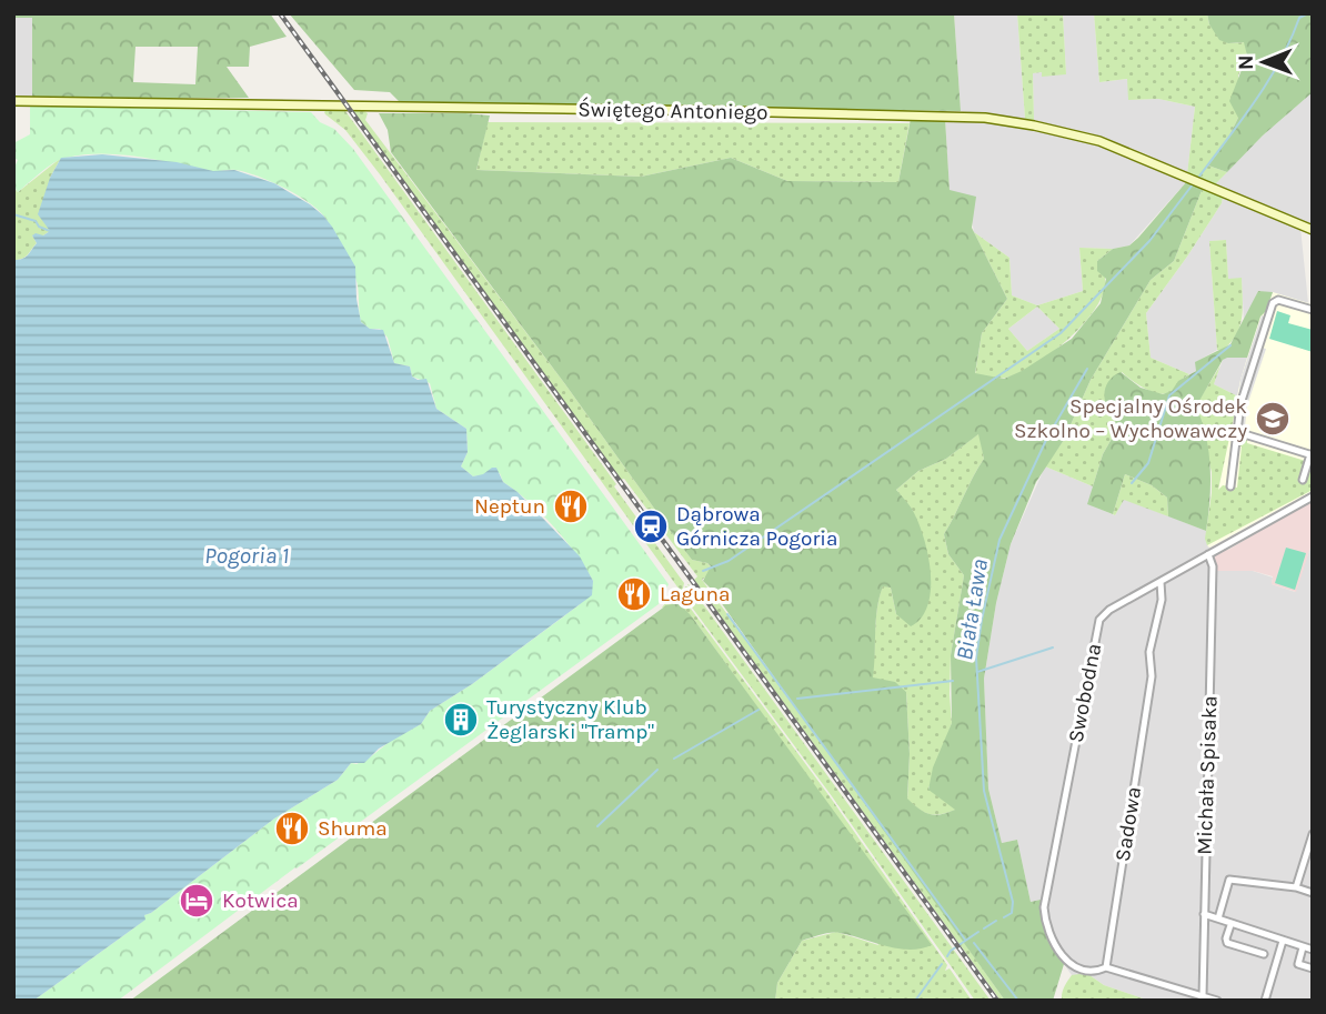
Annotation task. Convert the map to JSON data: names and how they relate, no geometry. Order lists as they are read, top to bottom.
{
  "streets": {
    "street": [
      "Świętego Antoniego",
      "Swobodna",
      "Michała Spisaka",
      "Sadowa"
    ]
  },
  "crossings": [
    ["Swobodna", "Michała Spisaka"],
    ["Swobodna", "Sadowa"]
  ],
  "water": ["Pogoria 1", "Biała Ława"],
  "places": {
    "school or university": ["Specjalny Ośrodek Szkolno – Wychowawczy"],
    "restaurant": ["Neptun", "Laguna", "Shuma"],
    "station": ["Dąbrowa Górnicza Pogoria"],
    "building": ["Turystyczny Klub Żeglarski \"Tramp\""],
    "hotel": ["Kotwica"]
  },
  "north": "left"
}
